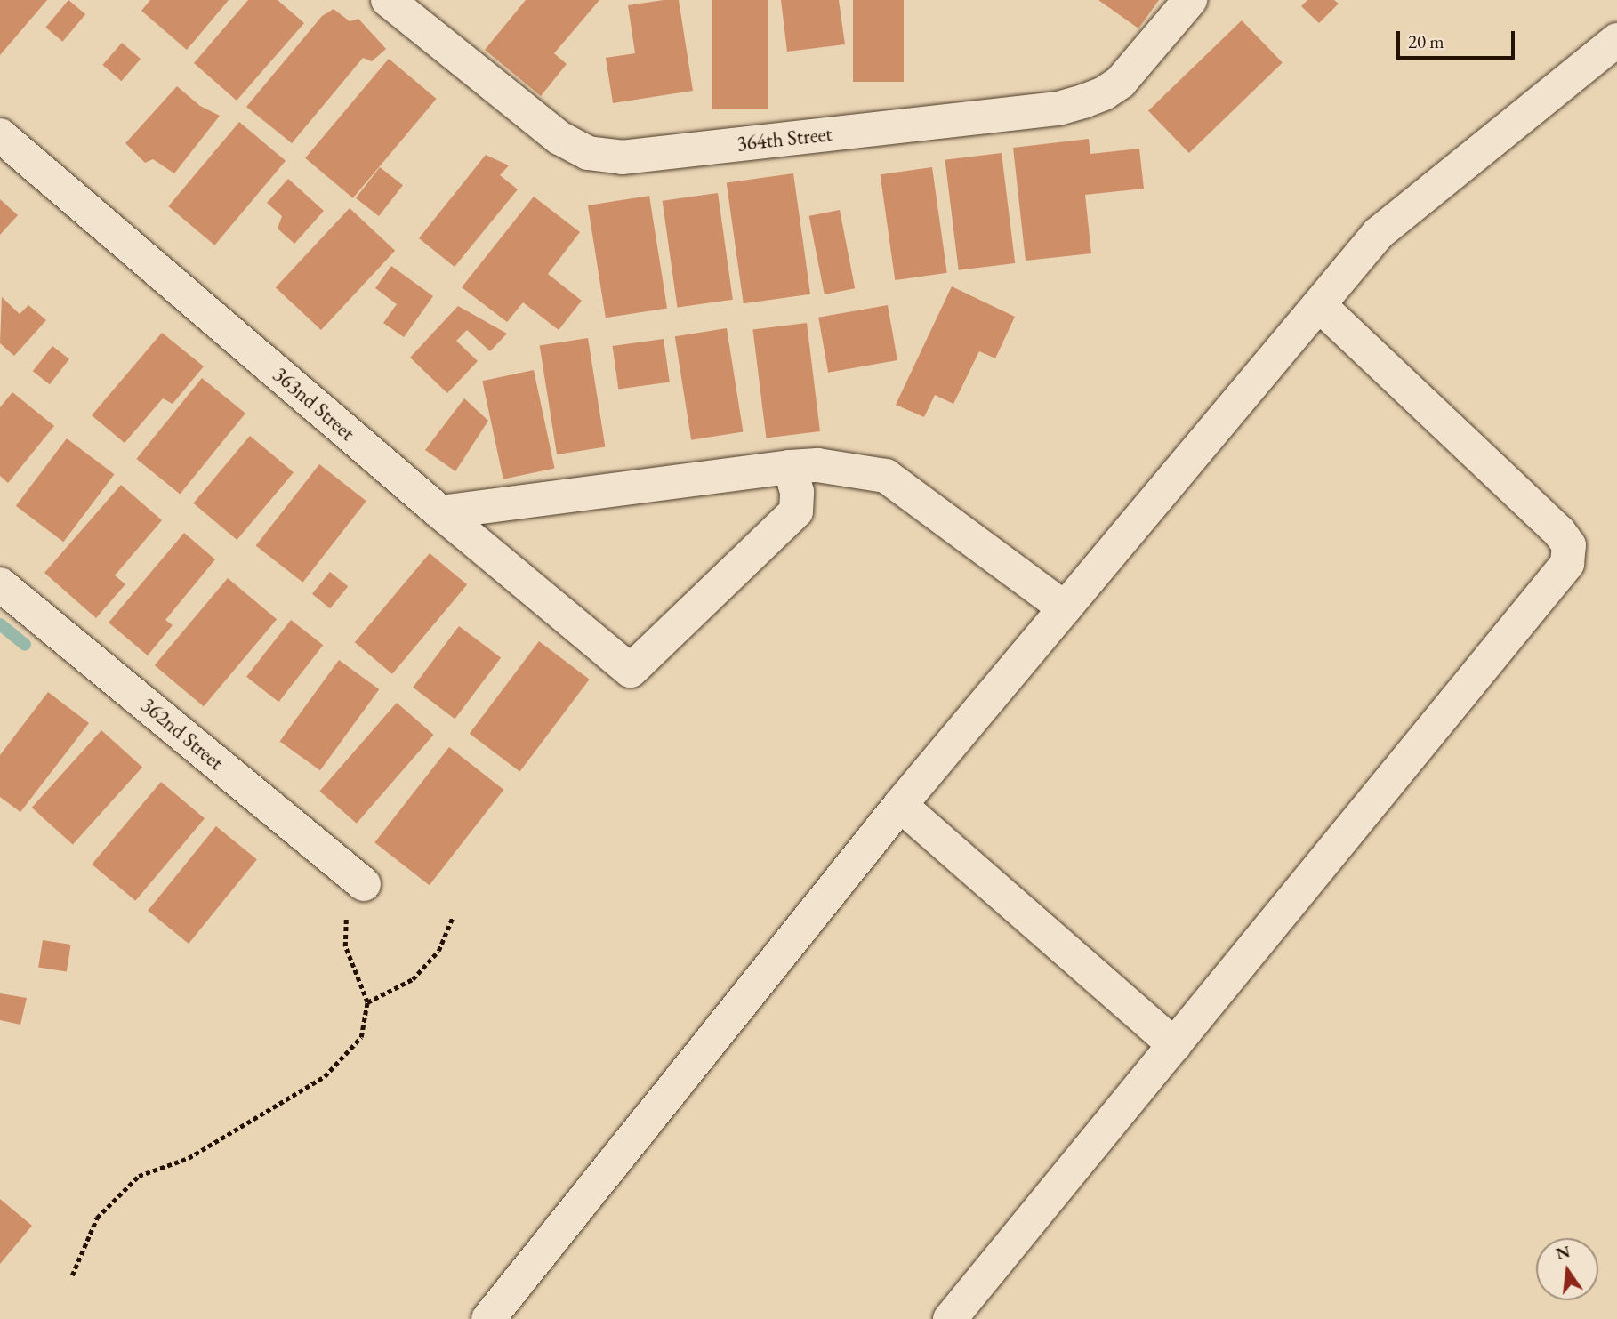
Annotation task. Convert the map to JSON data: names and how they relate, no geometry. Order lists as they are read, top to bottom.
{
  "streets": {
    "street": ["364th Street", "363nd Street", "362nd Street"]
  },
  "scale_bar": "20 m",
  "north": "top"
}
